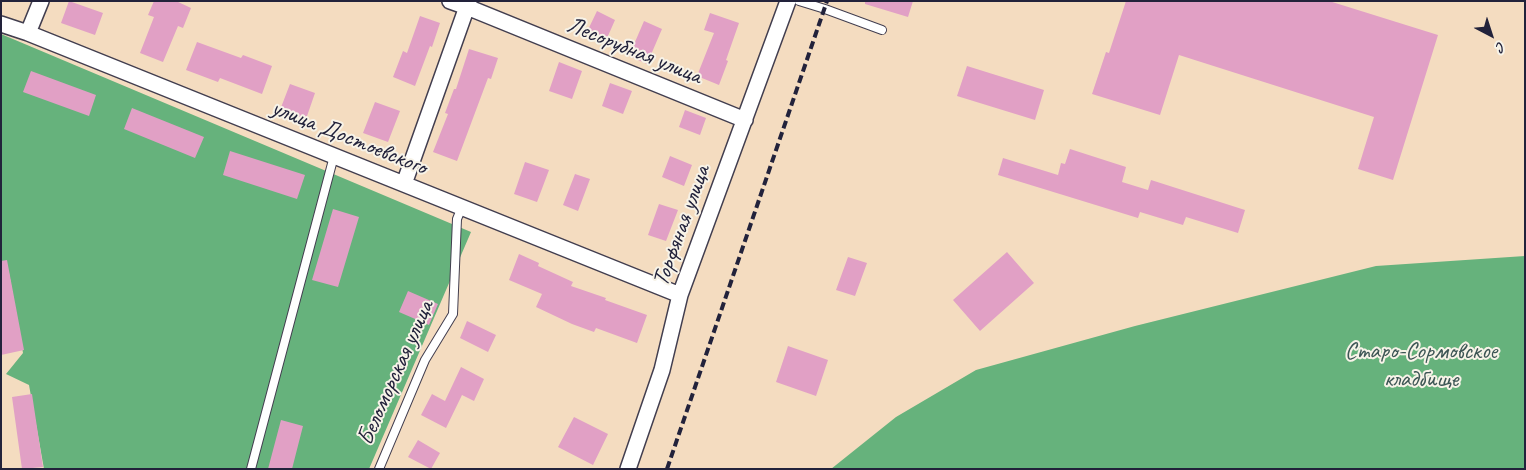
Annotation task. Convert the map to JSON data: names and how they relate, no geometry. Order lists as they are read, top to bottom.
{
  "streets": {
    "street": ["Лесорубная улица", "улица Достоевского", "Торфяная улица"],
    "lane": ["Беломорская улица"]
  },
  "crossings": [
    ["Лесорубная улица", "Торфяная улица"],
    ["улица Достоевского", "Торфяная улица"],
    ["улица Достоевского", "Беломорская улица"]
  ],
  "parks": ["Старо-Сормовское кладбище"],
  "north": "bottom right"
}
